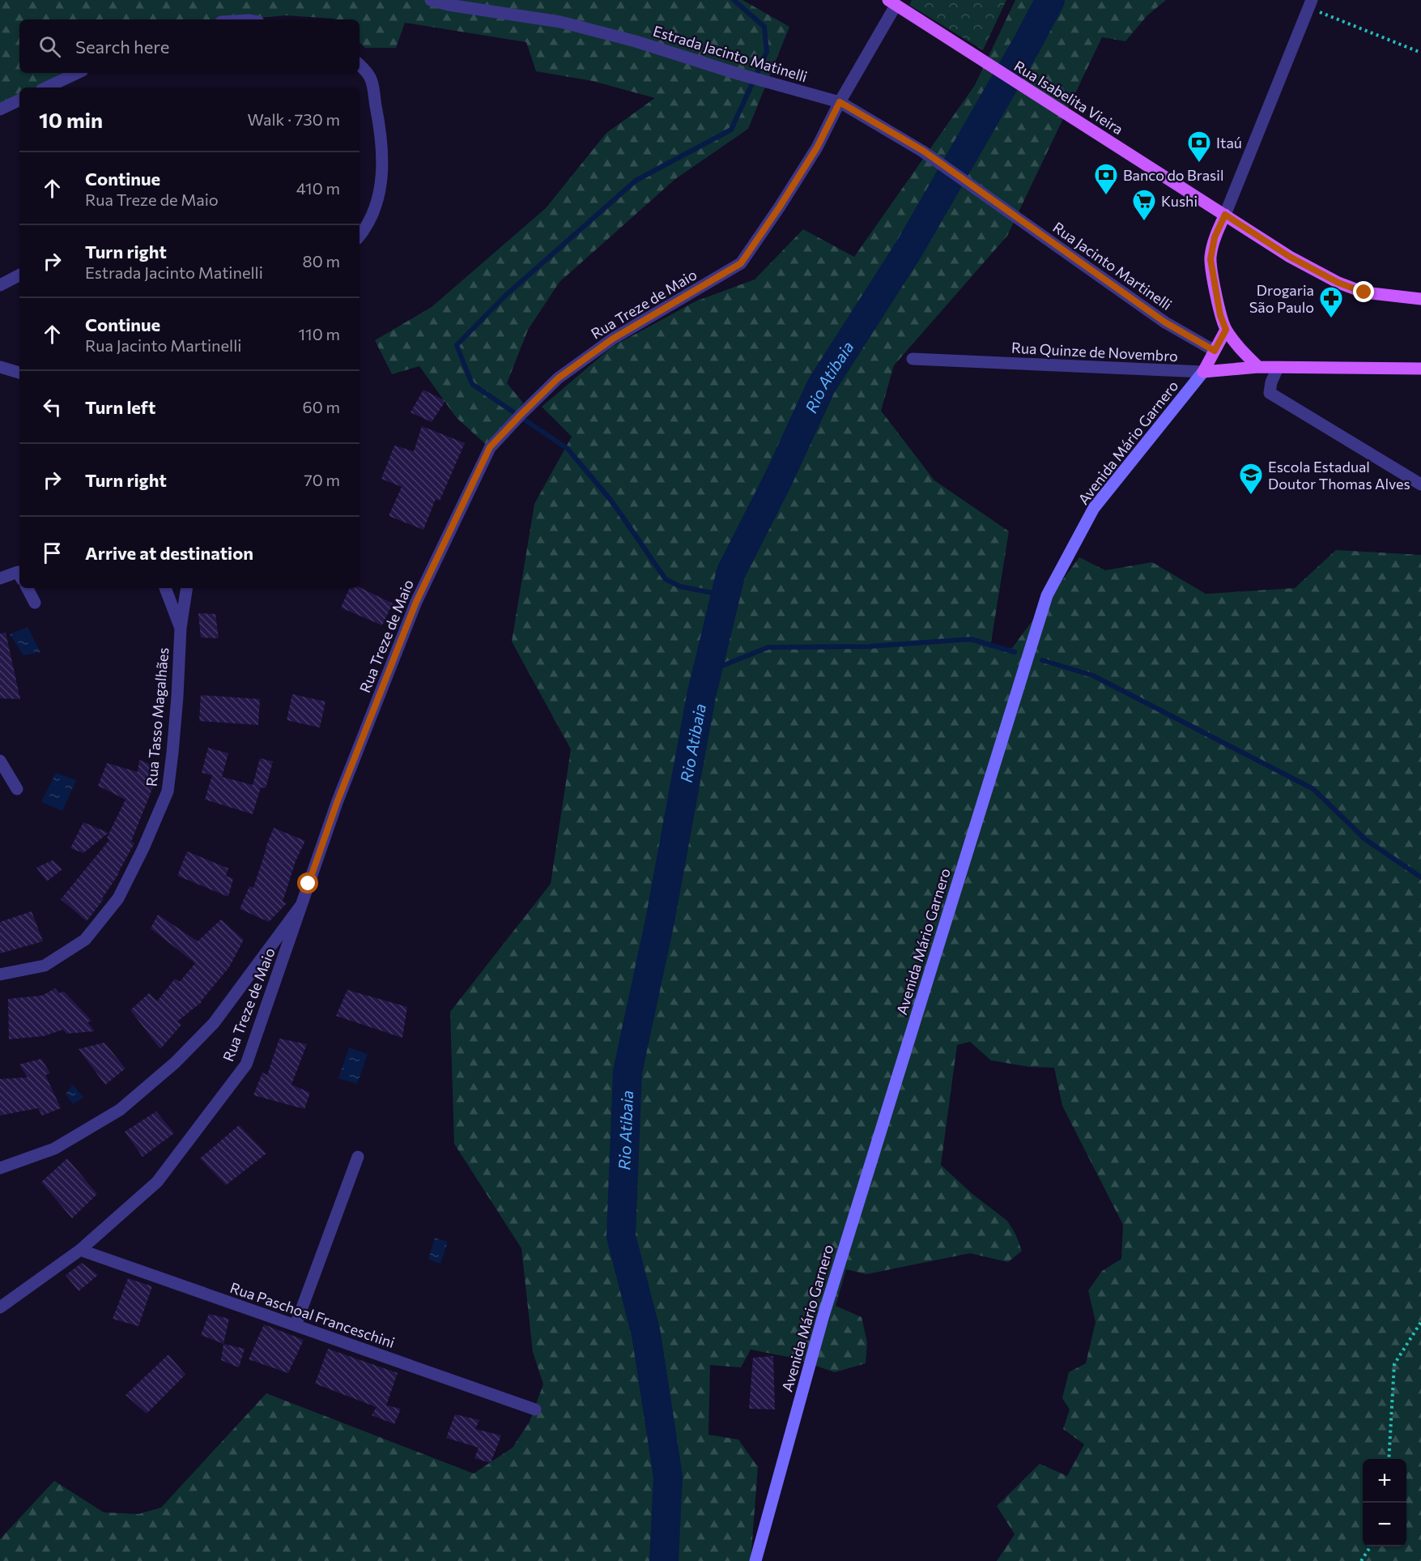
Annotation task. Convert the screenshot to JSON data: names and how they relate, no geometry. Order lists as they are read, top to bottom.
{
  "streets": {
    "main road": ["Rua Isabelita Vieira", "Rua Quinze de Novembro", "Avenida Mário Garnero"],
    "street": [
      "Estrada Jacinto Matinelli",
      "Rua Jacinto Martinelli",
      "Rua Treze de Maio",
      "Rua Tasso Magalhães",
      "Rua Paschoal Franceschini"
    ]
  },
  "crossings": [
    ["Estrada Jacinto Matinelli", "Rua Jacinto Martinelli"],
    ["Estrada Jacinto Matinelli", "Rua Treze de Maio"],
    ["Rua Isabelita Vieira", "Rua Treze de Maio"],
    ["Rua Treze de Maio", "Rua Paschoal Franceschini"],
    ["Rua Quinze de Novembro", "Avenida Mário Garnero"]
  ],
  "water": ["Rio Atibaia"],
  "places": {
    "bank": ["Itaú", "Banco do Brasil"],
    "supermarket": ["Kushi"],
    "pharmacy": ["Drogaria São Paulo"],
    "school or university": ["Escola Estadual Doutor Thomas Alves"]
  },
  "page": {
    "search": "Search here",
    "heading": ["10 min", "Walk · 730 m"],
    "list": [
      ["Continue", "Rua Treze de Maio", "410 m"],
      ["Turn right", "Estrada Jacinto Matinelli", "80 m"],
      ["Continue", "Rua Jacinto Martinelli", "110 m"],
      ["Turn left", "60 m"],
      ["Turn right", "70 m"],
      "Arrive at destination"
    ],
    "map_buttons": ["+", "−"]
  }
}
